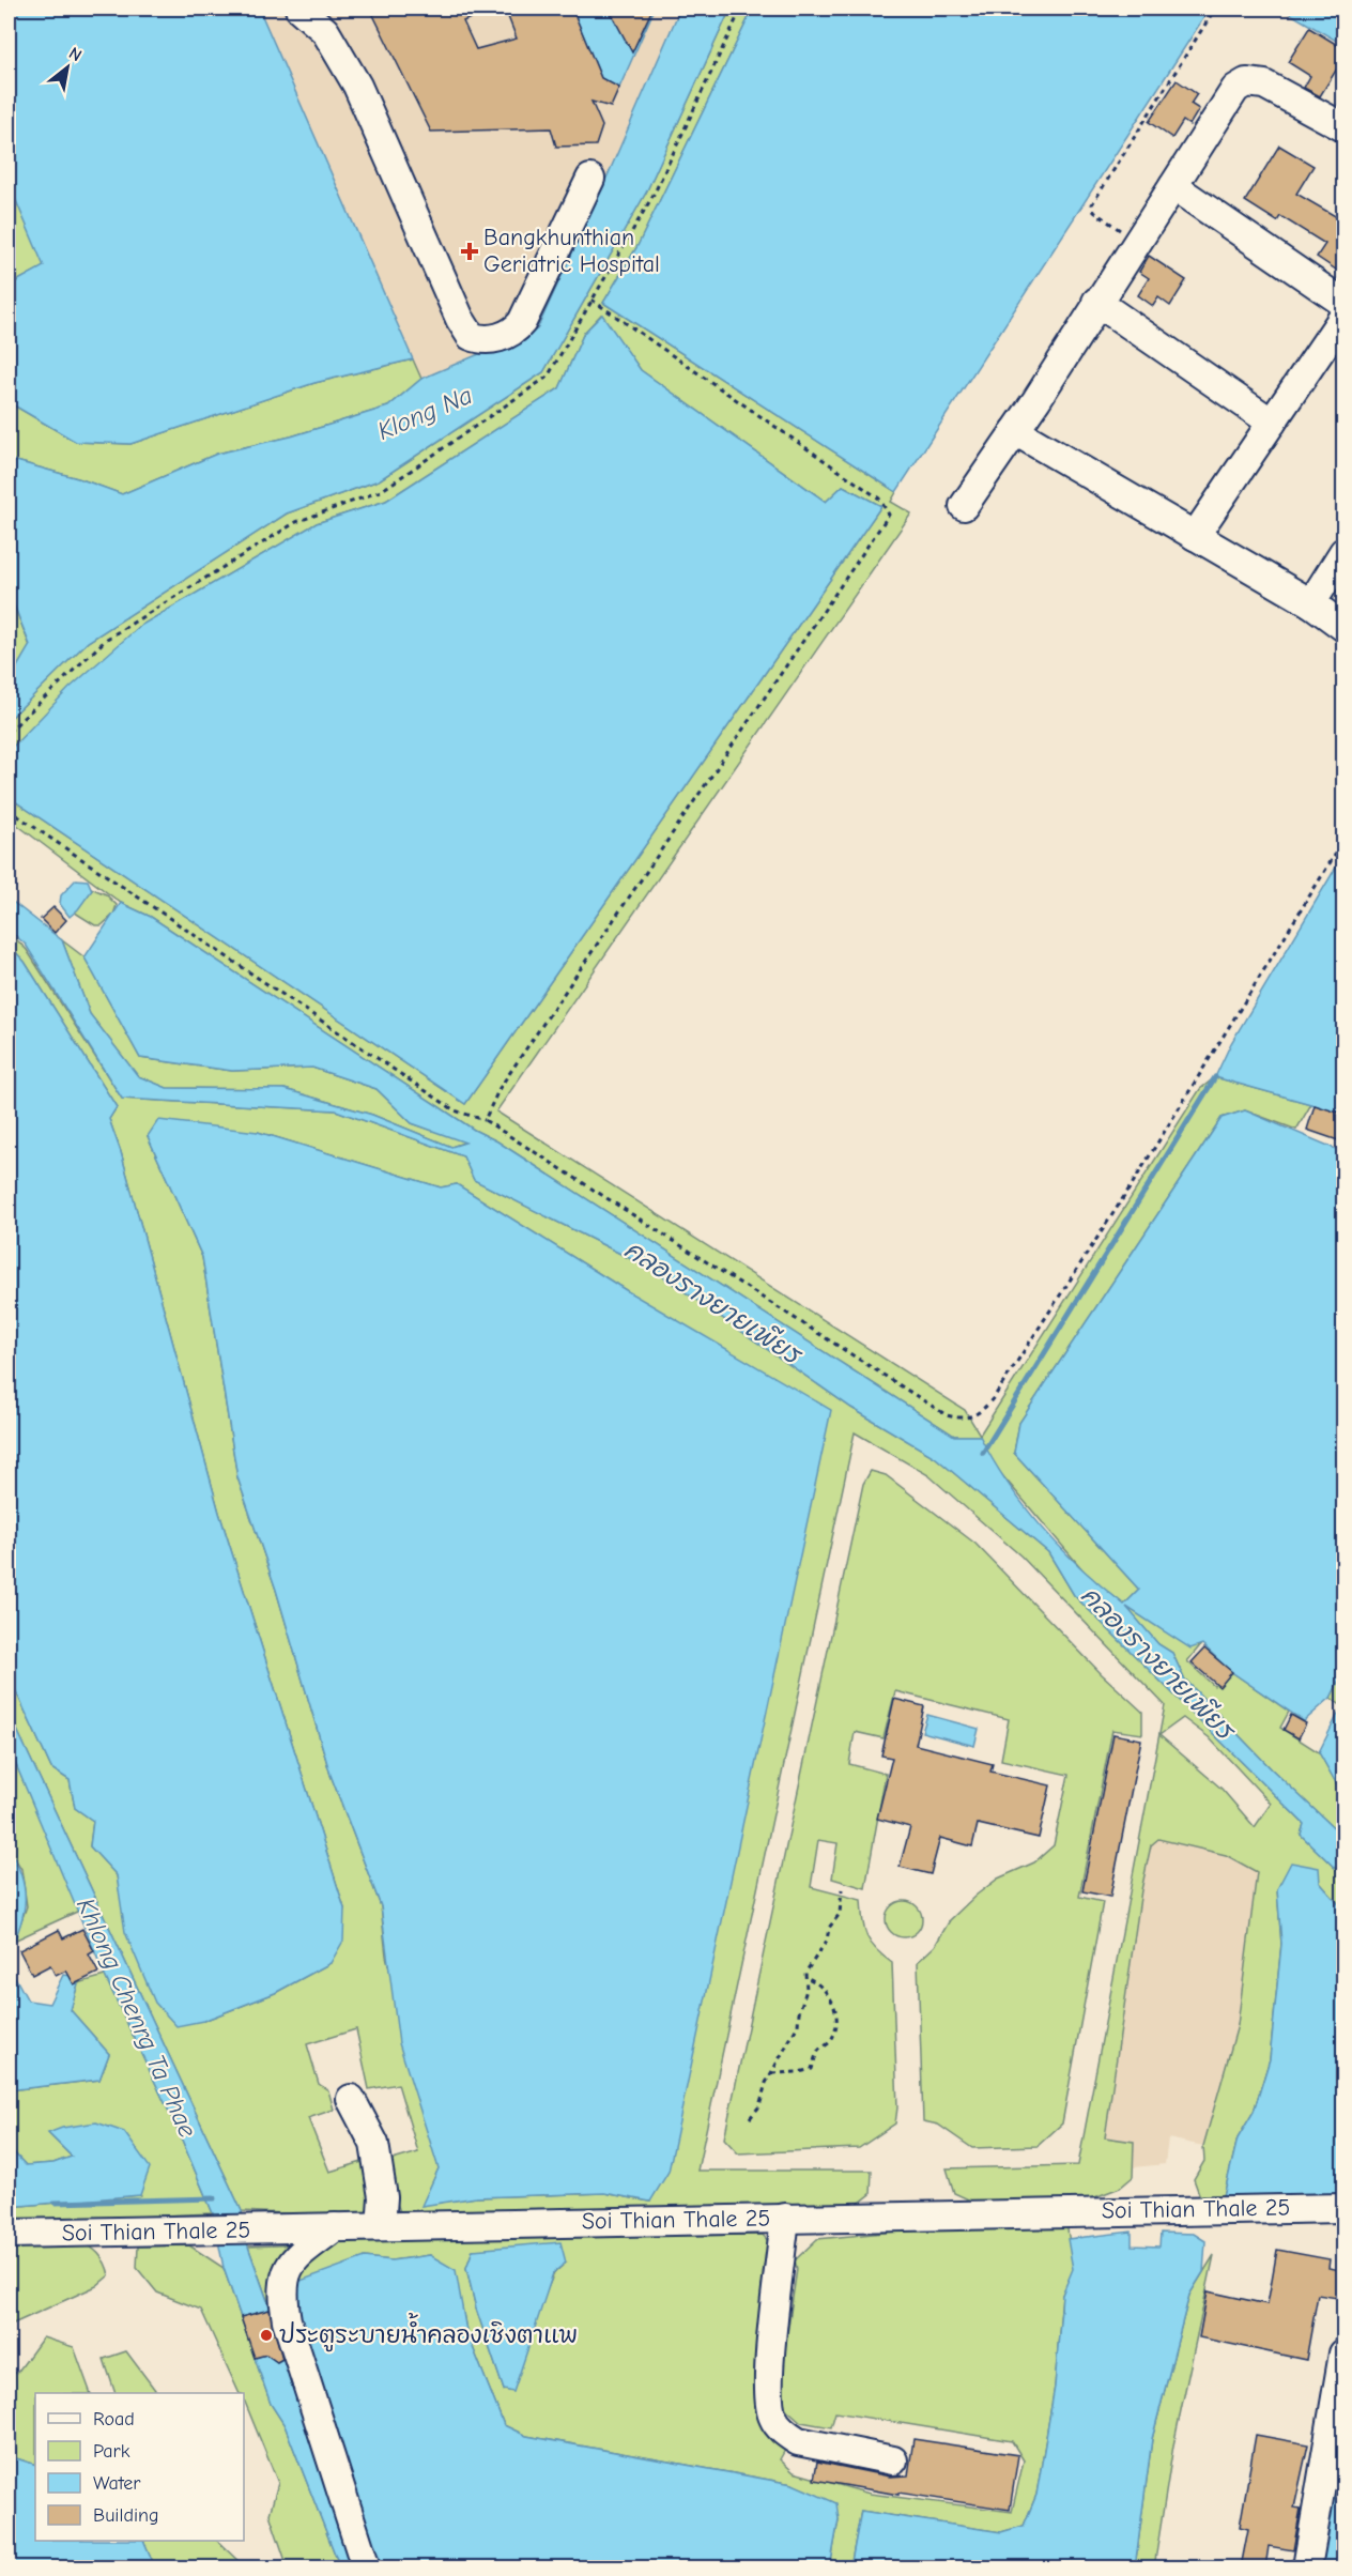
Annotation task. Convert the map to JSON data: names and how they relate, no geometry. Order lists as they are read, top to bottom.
{
  "streets": {
    "street": ["Soi Thian Thale 25"]
  },
  "water": ["Klong Na", "คลองรางยายเพียร", "Khlong Chenrg Ta Phae"],
  "places": {
    "health": ["Bangkhunthian Geriatric Hospital"],
    "other": ["ประตูระบายน้ำคลองเชิงตาแพ"]
  },
  "legend": [
    "Road",
    "Park",
    "Water",
    "Building"
  ],
  "north": "top right"
}
